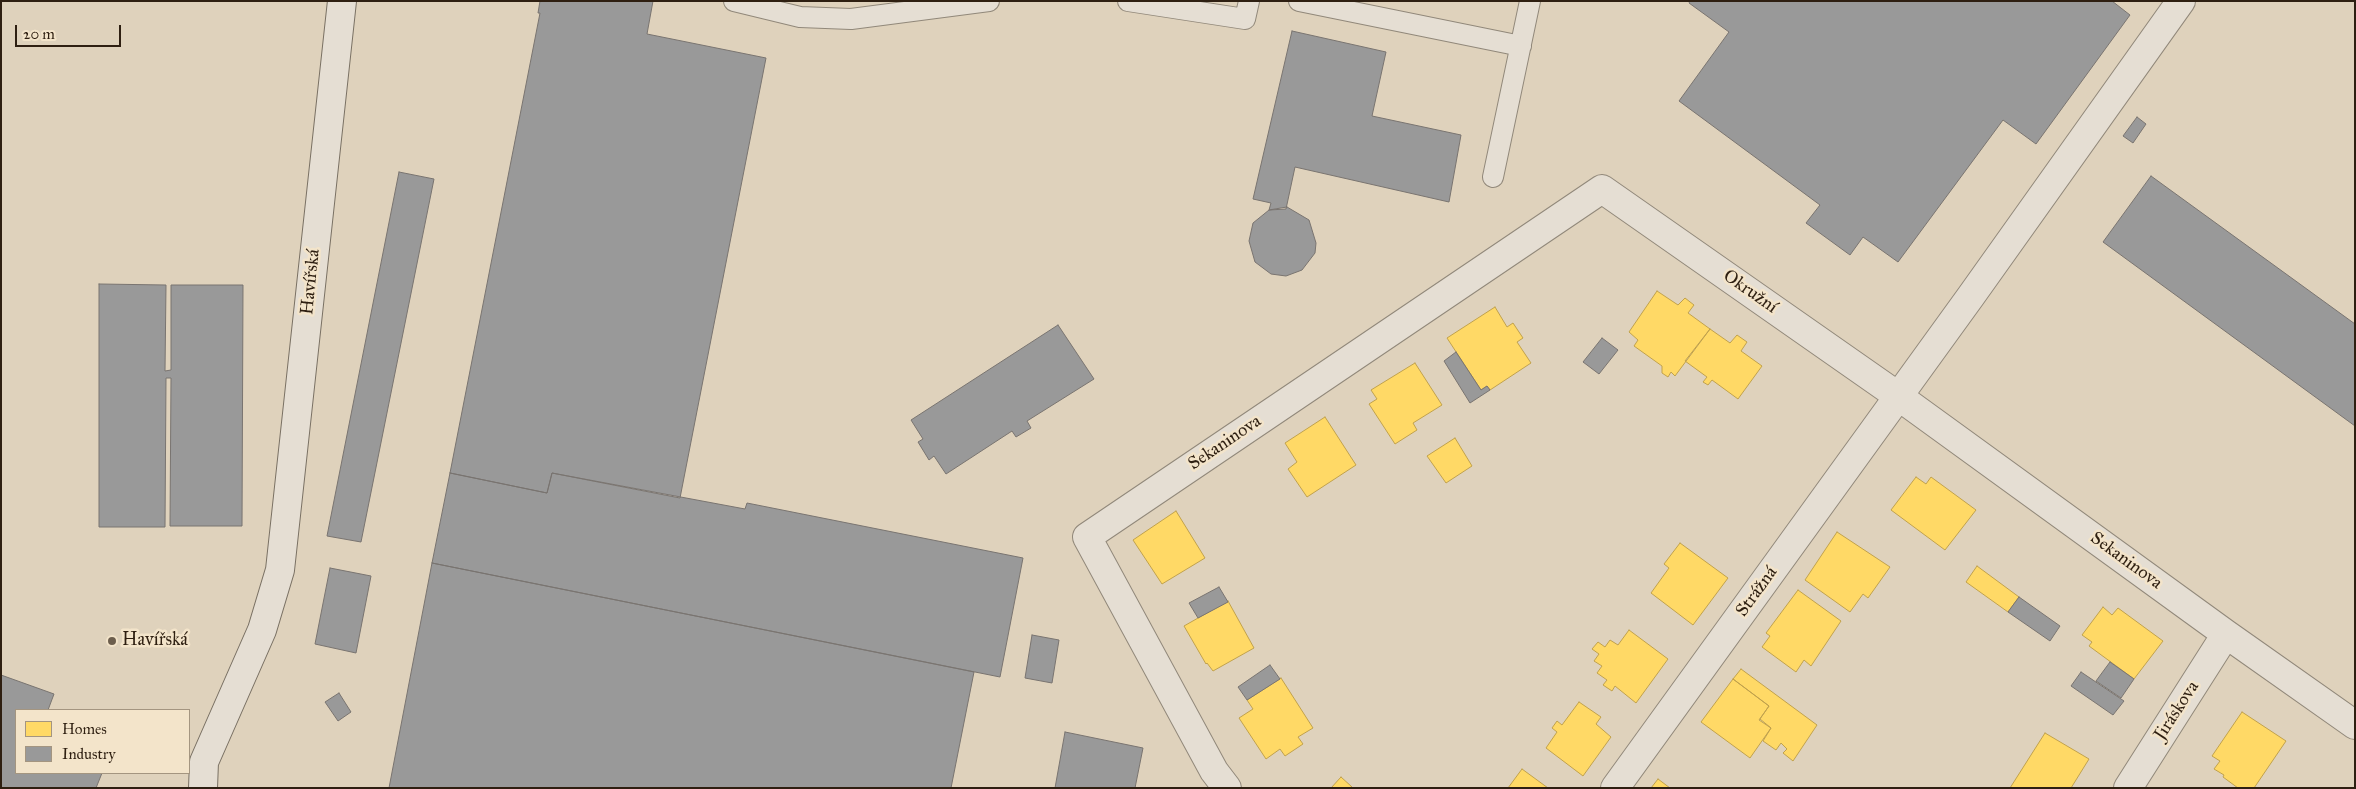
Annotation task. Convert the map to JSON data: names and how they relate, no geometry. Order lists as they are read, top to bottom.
{
  "streets": {
    "street": [
      "Havířská",
      "Okružní",
      "Sekaninova",
      "Strážná",
      "Jiráskova"
    ]
  },
  "crossings": [
    ["Okružní", "Sekaninova"],
    ["Okružní", "Strážná"],
    ["Sekaninova", "Strážná"],
    ["Sekaninova", "Jiráskova"]
  ],
  "places": ["Havířská"],
  "legend": ["Homes", "Industry"],
  "scale_bar": "20 m"
}
